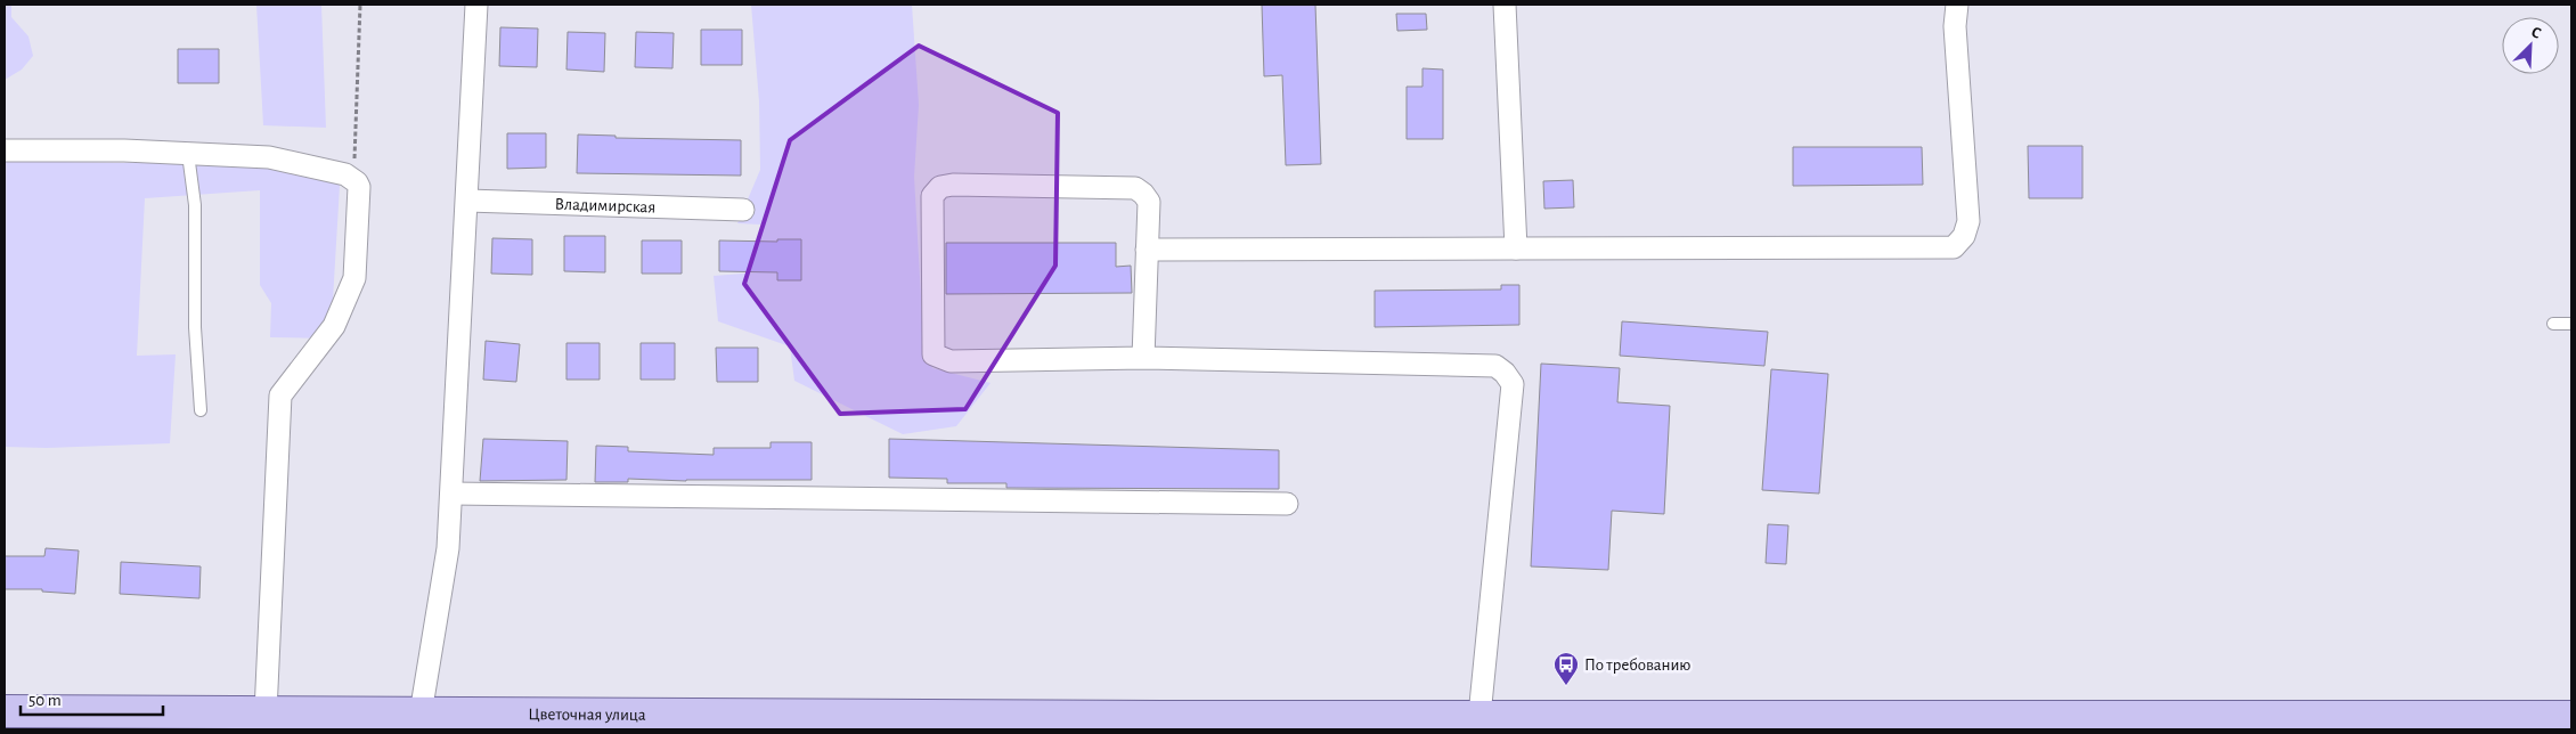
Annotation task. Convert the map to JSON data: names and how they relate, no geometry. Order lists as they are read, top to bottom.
{
  "streets": {
    "main road": ["Цветочная улица"],
    "street": ["Владимирская"]
  },
  "places": {
    "bus stop": ["По требованию"]
  },
  "scale_bar": "50 m",
  "north": "top right"
}
